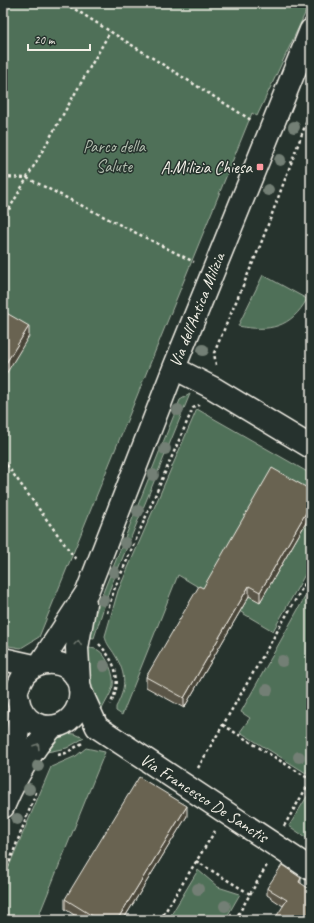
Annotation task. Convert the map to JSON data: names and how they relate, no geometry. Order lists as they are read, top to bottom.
{
  "streets": {
    "street": ["Via dell'Antica Milizia", "Via Francesco De Sanctis"]
  },
  "parks": ["Parco della Salute"],
  "places": {
    "transit": ["A.Milizia Chiesa"]
  },
  "scale_bar": "20 m"
}
